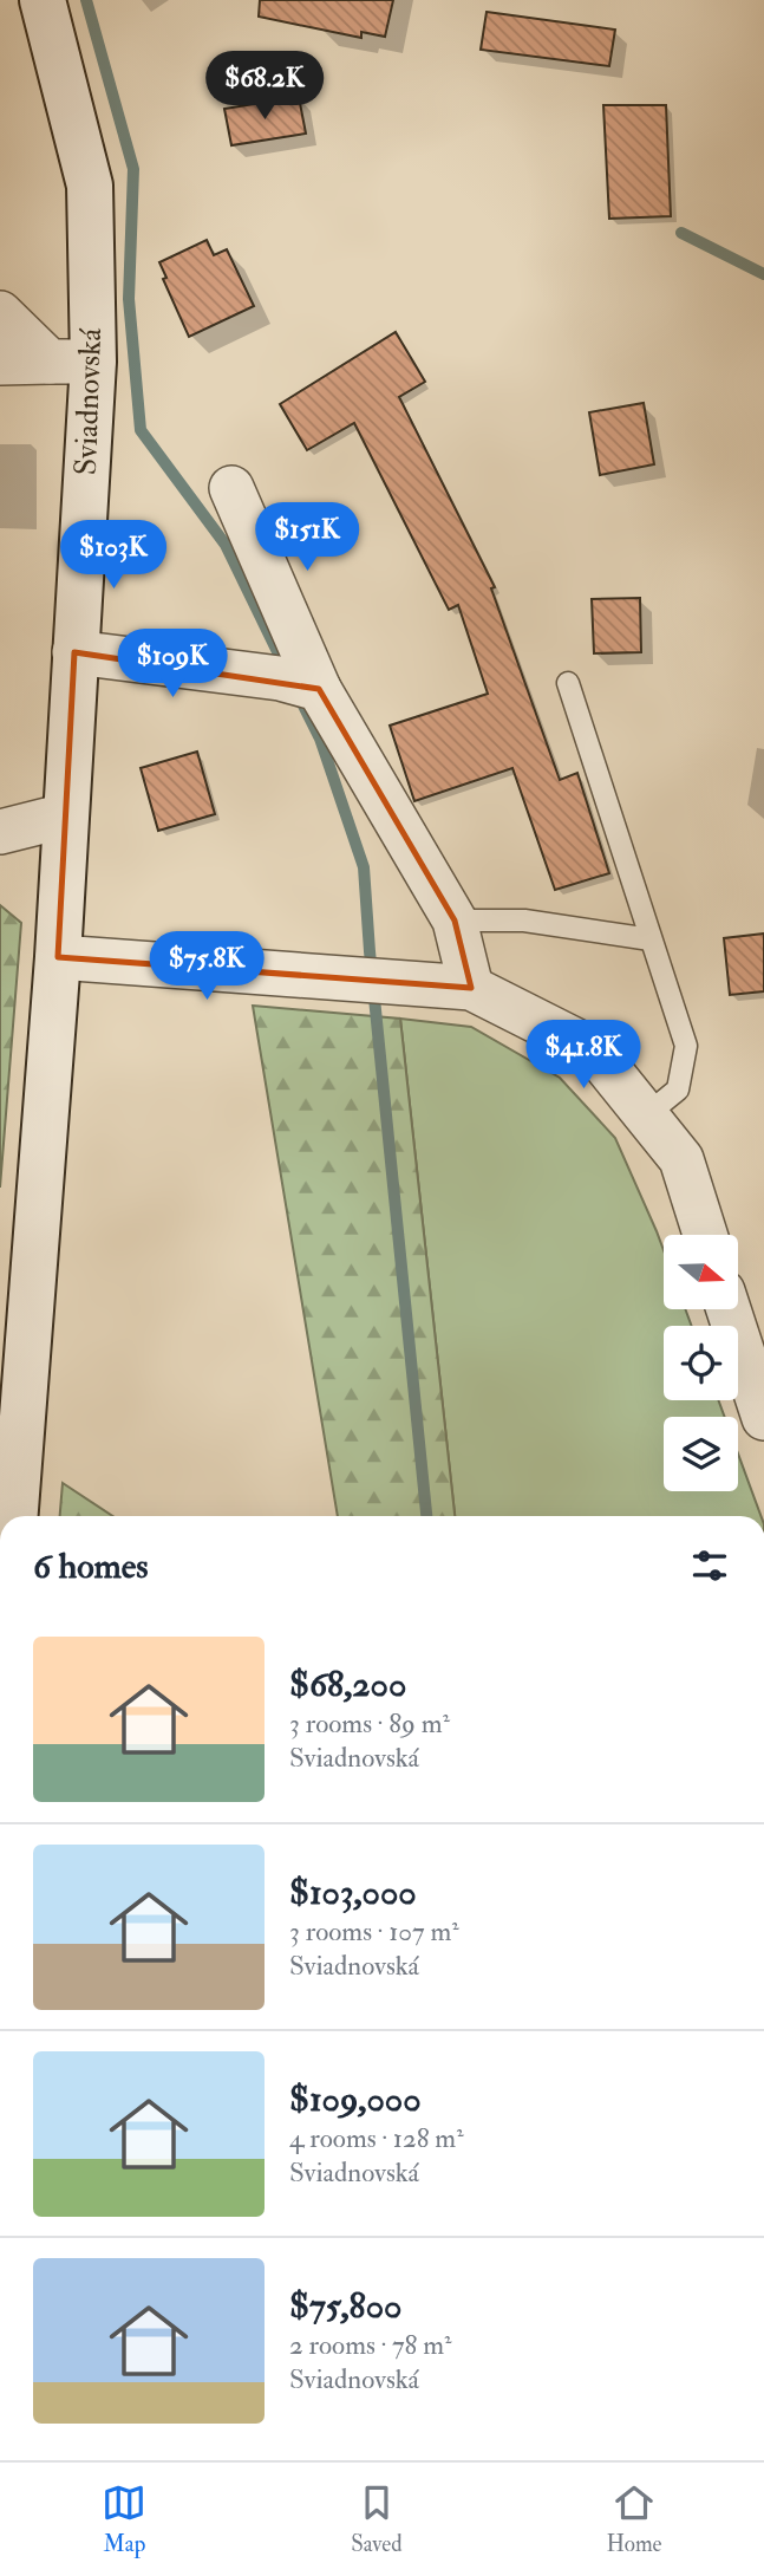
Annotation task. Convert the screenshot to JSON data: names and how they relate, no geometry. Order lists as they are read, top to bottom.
{
  "streets": {
    "street": ["Sviadnovská"]
  },
  "north": "right",
  "page": {
    "price": [
      "$68.2K",
      "$151K",
      "$103K",
      "$109K",
      "$75.8K",
      "$41.8K"
    ],
    "heading": "6 homes",
    "list": [
      {
        "name": "$68,200",
        "note": "3 rooms · 89 m² · Sviadnovská"
      },
      {
        "name": "$103,000",
        "note": "3 rooms · 107 m² · Sviadnovská"
      },
      {
        "name": "$109,000",
        "note": "4 rooms · 128 m² · Sviadnovská"
      },
      {
        "name": "$75,800",
        "note": "2 rooms · 78 m² · Sviadnovská"
      }
    ],
    "tabs": ["Map", "Saved", "Home"]
  }
}
